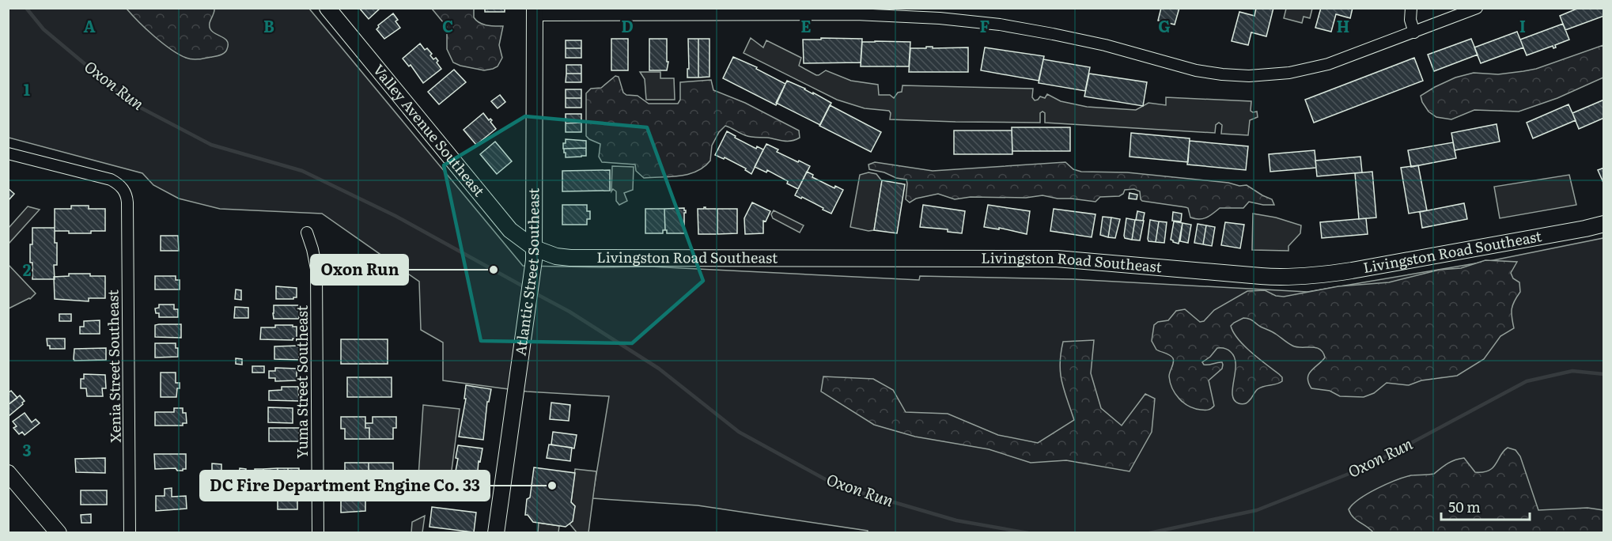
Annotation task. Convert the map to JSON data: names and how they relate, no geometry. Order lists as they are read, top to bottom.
{
  "streets": {
    "street": [
      "Valley Avenue Southeast",
      "Livingston Road Southeast",
      "Atlantic Street Southeast",
      "Xenia Street Southeast",
      "Yuma Street Southeast"
    ]
  },
  "crossings": [
    ["Valley Avenue Southeast", "Livingston Road Southeast"],
    ["Valley Avenue Southeast", "Atlantic Street Southeast"],
    ["Livingston Road Southeast", "Atlantic Street Southeast"]
  ],
  "water": ["Oxon Run"],
  "places": ["Oxon Run", "DC Fire Department Engine Co. 33"],
  "scale_bar": "50 m",
  "grid": {
    "columns": [
      "A",
      "B",
      "C",
      "D",
      "E",
      "F",
      "G",
      "H",
      "I"
    ],
    "rows": ["1", "2", "3"]
  }
}
